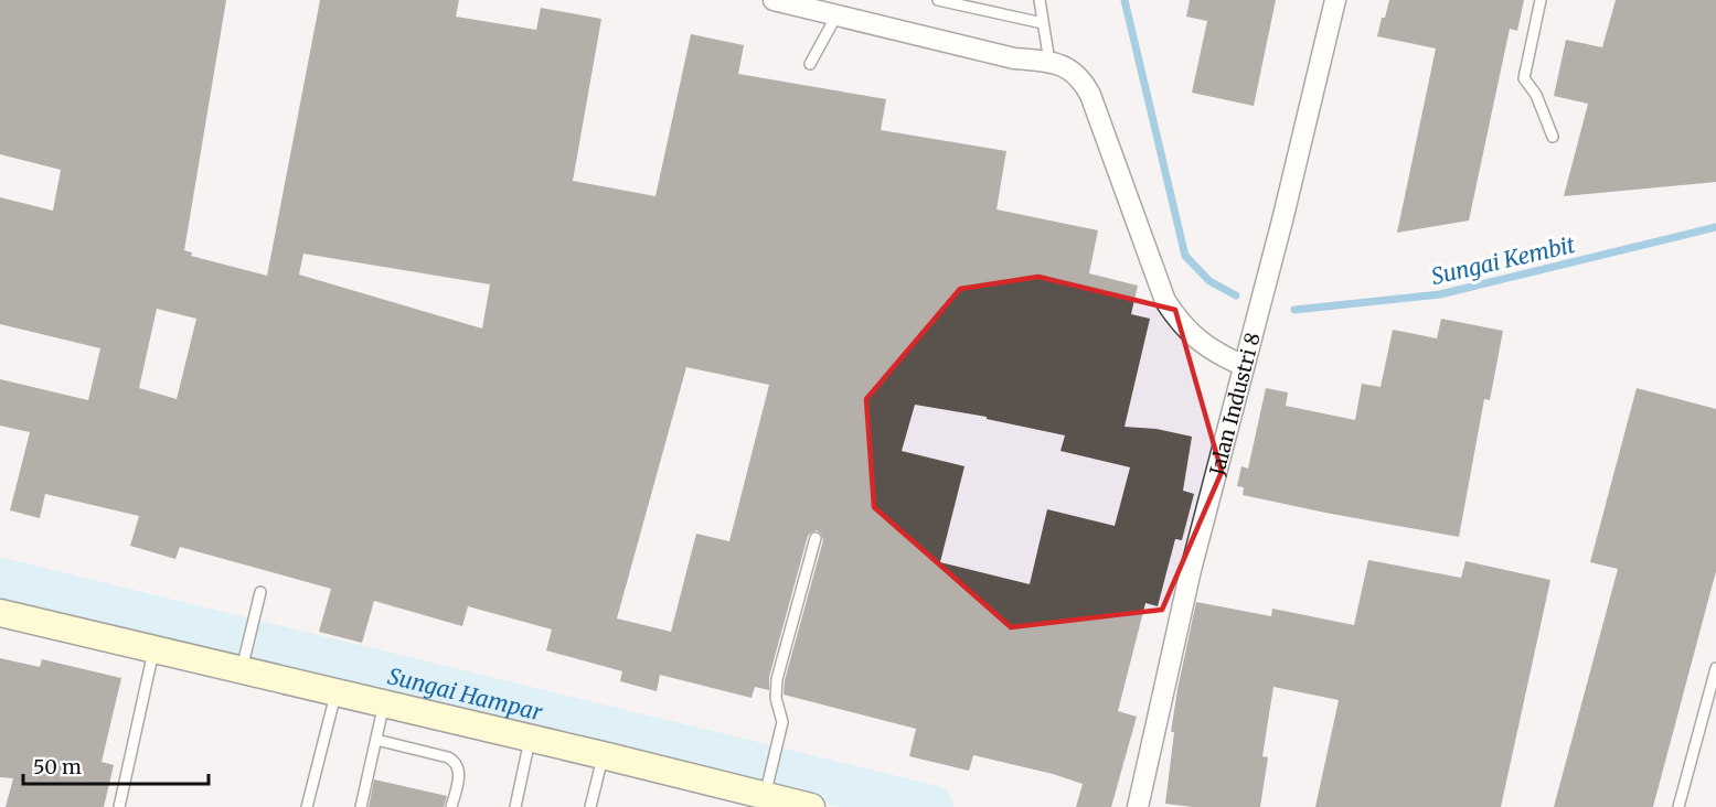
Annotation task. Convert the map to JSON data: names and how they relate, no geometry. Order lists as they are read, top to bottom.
{
  "streets": {
    "street": ["Jalan Industri 8"]
  },
  "water": ["Sungai Kembit", "Sungai Hampar"],
  "scale_bar": "50 m"
}
